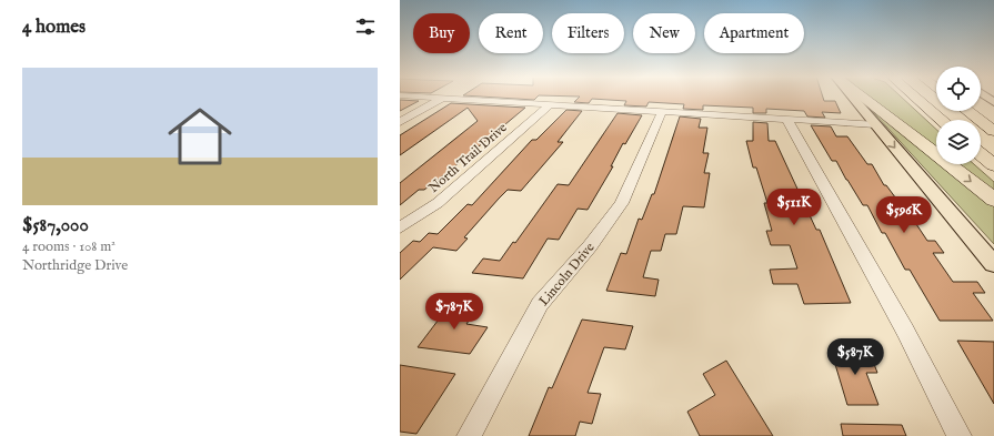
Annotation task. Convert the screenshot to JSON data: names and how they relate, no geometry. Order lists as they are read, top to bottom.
{
  "streets": {
    "street": ["North Trail Drive", "Lincoln Drive"]
  },
  "page": {
    "heading": "4 homes",
    "chip": [
      "Buy",
      "Rent",
      "Filters",
      "New",
      "Apartment"
    ],
    "list": [
      {
        "name": "$587,000",
        "note": "4 rooms · 108 m² · Northridge Drive"
      }
    ],
    "price": [
      "$511K",
      "$596K",
      "$787K",
      "$587K"
    ]
  }
}
